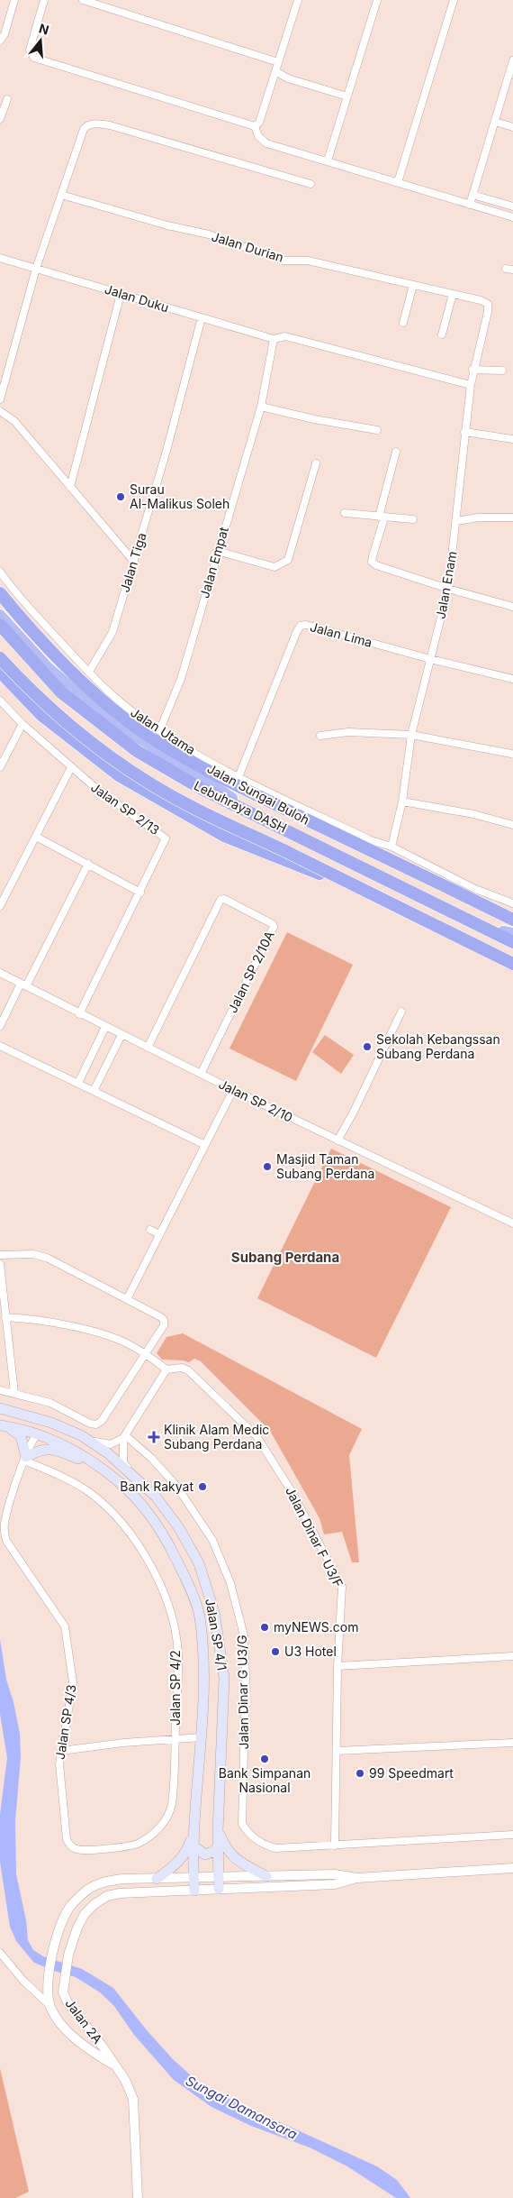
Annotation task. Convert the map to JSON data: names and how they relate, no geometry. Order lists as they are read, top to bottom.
{
  "streets": {
    "highway": ["Jalan Sungai Buloh", "Lebuhraya DASH"],
    "main road": ["Jalan SP 4/1"],
    "street": [
      "Jalan Durian",
      "Jalan Duku",
      "Jalan Tiga",
      "Jalan Empat",
      "Jalan Enam",
      "Jalan Lima",
      "Jalan Utama",
      "Jalan SP 2/13",
      "Jalan SP 2/10A",
      "Jalan SP 2/10",
      "Jalan Dinar F U3/F",
      "Jalan SP 4/2",
      "Jalan Dinar G U3/G",
      "Jalan SP 4/3",
      "Jalan 2A"
    ]
  },
  "crossings": [
    ["Jalan Durian", "Jalan Enam"],
    ["Jalan Duku", "Jalan Tiga"],
    ["Jalan Duku", "Jalan Empat"],
    ["Jalan Duku", "Jalan Enam"],
    ["Jalan Tiga", "Jalan Utama"],
    ["Jalan Empat", "Jalan Utama"],
    ["Jalan Enam", "Jalan Lima"],
    ["Jalan Enam", "Jalan Utama"],
    ["Jalan Lima", "Jalan Utama"],
    ["Jalan SP 2/13", "Jalan SP 2/10"],
    ["Jalan SP 2/10A", "Jalan SP 2/10"],
    ["Jalan Dinar F U3/F", "Jalan Dinar G U3/G"],
    ["Jalan SP 4/1", "Jalan SP 4/3"],
    ["Jalan SP 4/1", "Jalan 2A"],
    ["Jalan SP 4/2", "Jalan SP 4/3"]
  ],
  "districts": ["Subang Perdana"],
  "water": ["Sungai Damansara"],
  "places": {
    "other": [
      "Surau Al-Malikus Soleh",
      "Sekolah Kebangssan Subang Perdana",
      "Masjid Taman Subang Perdana",
      "Bank Rakyat",
      "myNEWS.com",
      "U3 Hotel",
      "Bank Simpanan Nasional",
      "99 Speedmart"
    ],
    "health": ["Klinik Alam Medic Subang Perdana"]
  },
  "north": "top"
}
